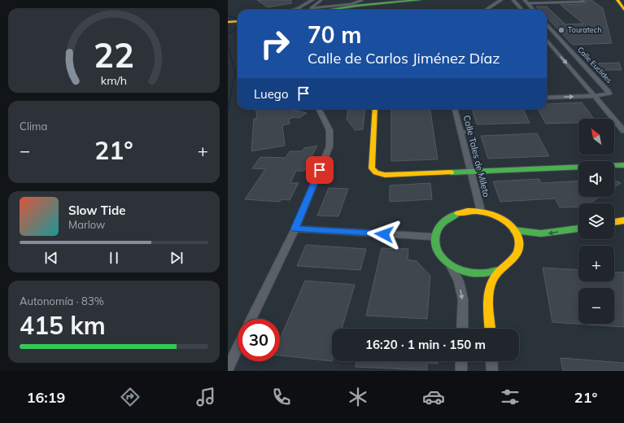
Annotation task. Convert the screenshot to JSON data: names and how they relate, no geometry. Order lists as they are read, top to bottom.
{
  "streets": {
    "street": ["Calle Euclides", "Calle Tales de Mileto"]
  },
  "places": ["Touratech"],
  "north": "top left",
  "page": {
    "turn": ["70 m", "Calle de Carlos Jiménez Díaz"],
    "then": "Luego",
    "tile": [
      "Clima",
      ["Autonomía · 83%", "415 km"]
    ],
    "map_buttons": ["+", "−"],
    "heat": ["−", "21°", "+"],
    "song": ["Slow Tide", "Marlow"],
    "limit": "30",
    "trip": "16:20 · 1 min · 150 m",
    "tabs": ["16:19", "21°"],
    "gauge": ["22", "km/h"]
  }
}
